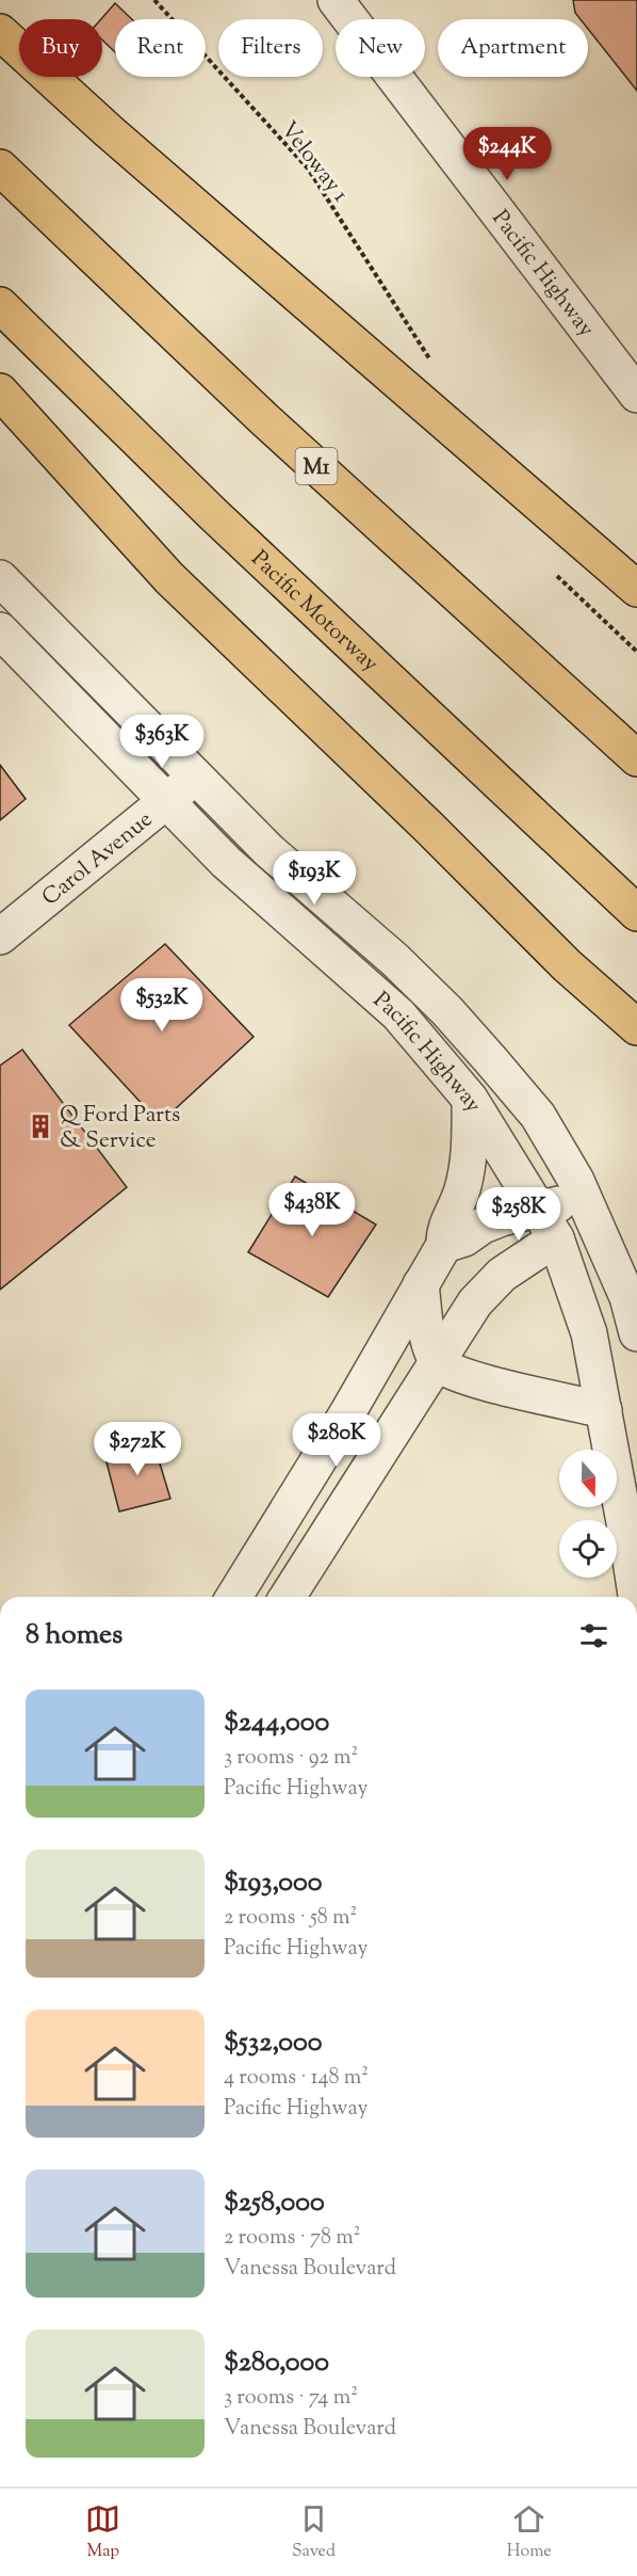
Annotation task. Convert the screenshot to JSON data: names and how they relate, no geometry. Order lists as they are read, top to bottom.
{
  "streets": {
    "highway": ["M1", "Pacific Motorway"],
    "street": ["Pacific Highway", "Carol Avenue"],
    "path": ["Veloway 1"]
  },
  "crossings": [
    ["Pacific Highway", "Carol Avenue"]
  ],
  "places": {
    "building": ["Q Ford Parts & Service"]
  },
  "north": "bottom",
  "page": {
    "chip": [
      "Buy",
      "Rent",
      "Filters",
      "New",
      "Apartment"
    ],
    "price": [
      "$244K",
      "$363K",
      "$193K",
      "$532K",
      "$438K",
      "$258K",
      "$280K",
      "$272K"
    ],
    "heading": "8 homes",
    "list": [
      {
        "name": "$244,000",
        "note": "3 rooms · 92 m² · Pacific Highway"
      },
      {
        "name": "$193,000",
        "note": "2 rooms · 58 m² · Pacific Highway"
      },
      {
        "name": "$532,000",
        "note": "4 rooms · 148 m² · Pacific Highway"
      },
      {
        "name": "$258,000",
        "note": "2 rooms · 78 m² · Vanessa Boulevard"
      },
      {
        "name": "$280,000",
        "note": "3 rooms · 74 m² · Vanessa Boulevard"
      }
    ],
    "tabs": ["Map", "Saved", "Home"]
  }
}
